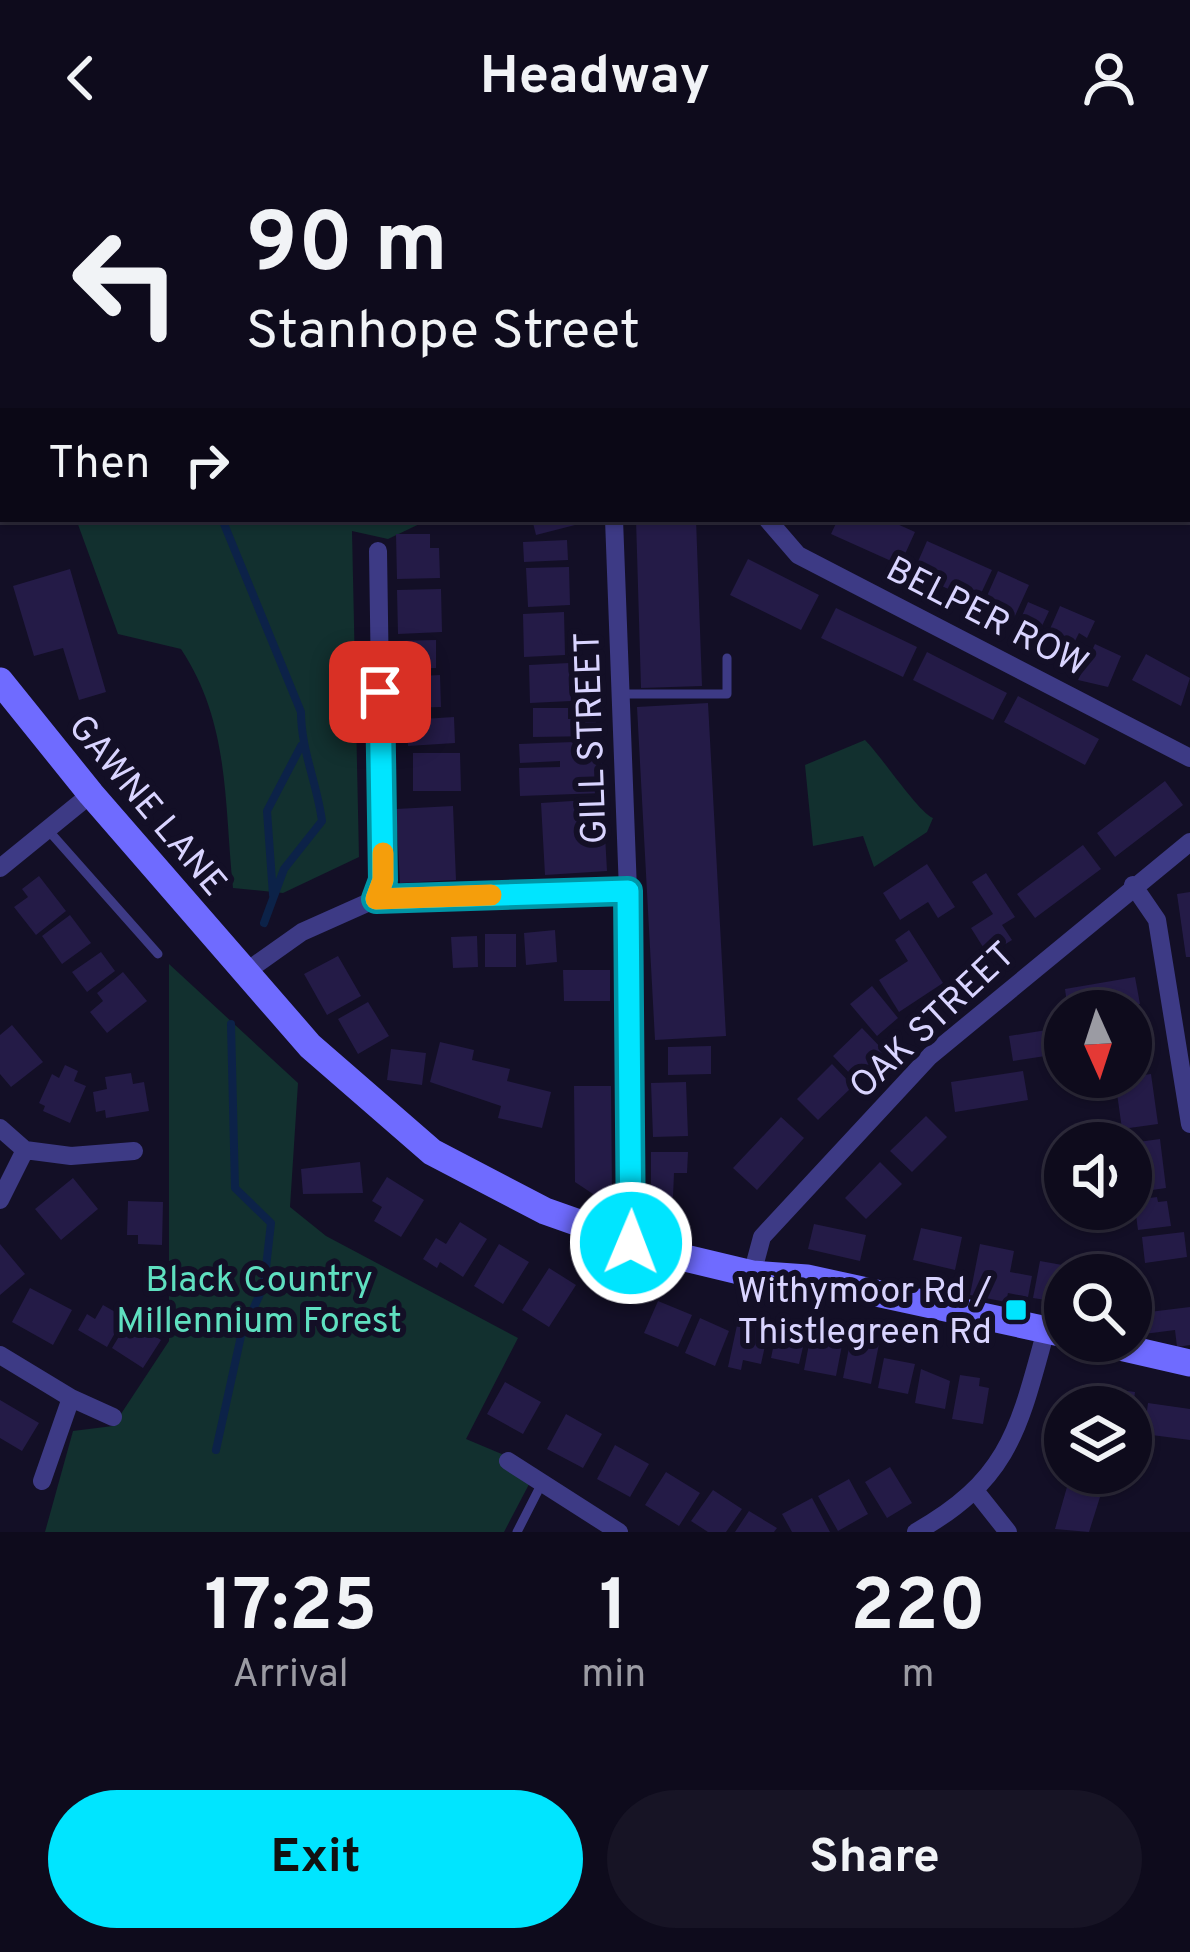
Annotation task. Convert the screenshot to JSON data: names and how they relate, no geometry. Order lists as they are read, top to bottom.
{
  "streets": {
    "street": [
      "BELPER ROW",
      "GILL STREET",
      "GAWNE LANE",
      "OAK STREET"
    ]
  },
  "crossings": [
    ["GILL STREET", "GAWNE LANE"],
    ["GAWNE LANE", "OAK STREET"]
  ],
  "parks": ["Black Country Millennium Forest"],
  "places": {
    "transit": ["Withymoor Rd / Thistlegreen Rd"]
  },
  "north": "bottom",
  "page": {
    "header": "Headway",
    "turn": ["90 m", "Stanhope Street"],
    "then": "Then",
    "eta": [
      "17:25",
      "Arrival",
      "1",
      "min",
      "220",
      "m"
    ],
    "buttons": ["Exit", "Share"]
  }
}
